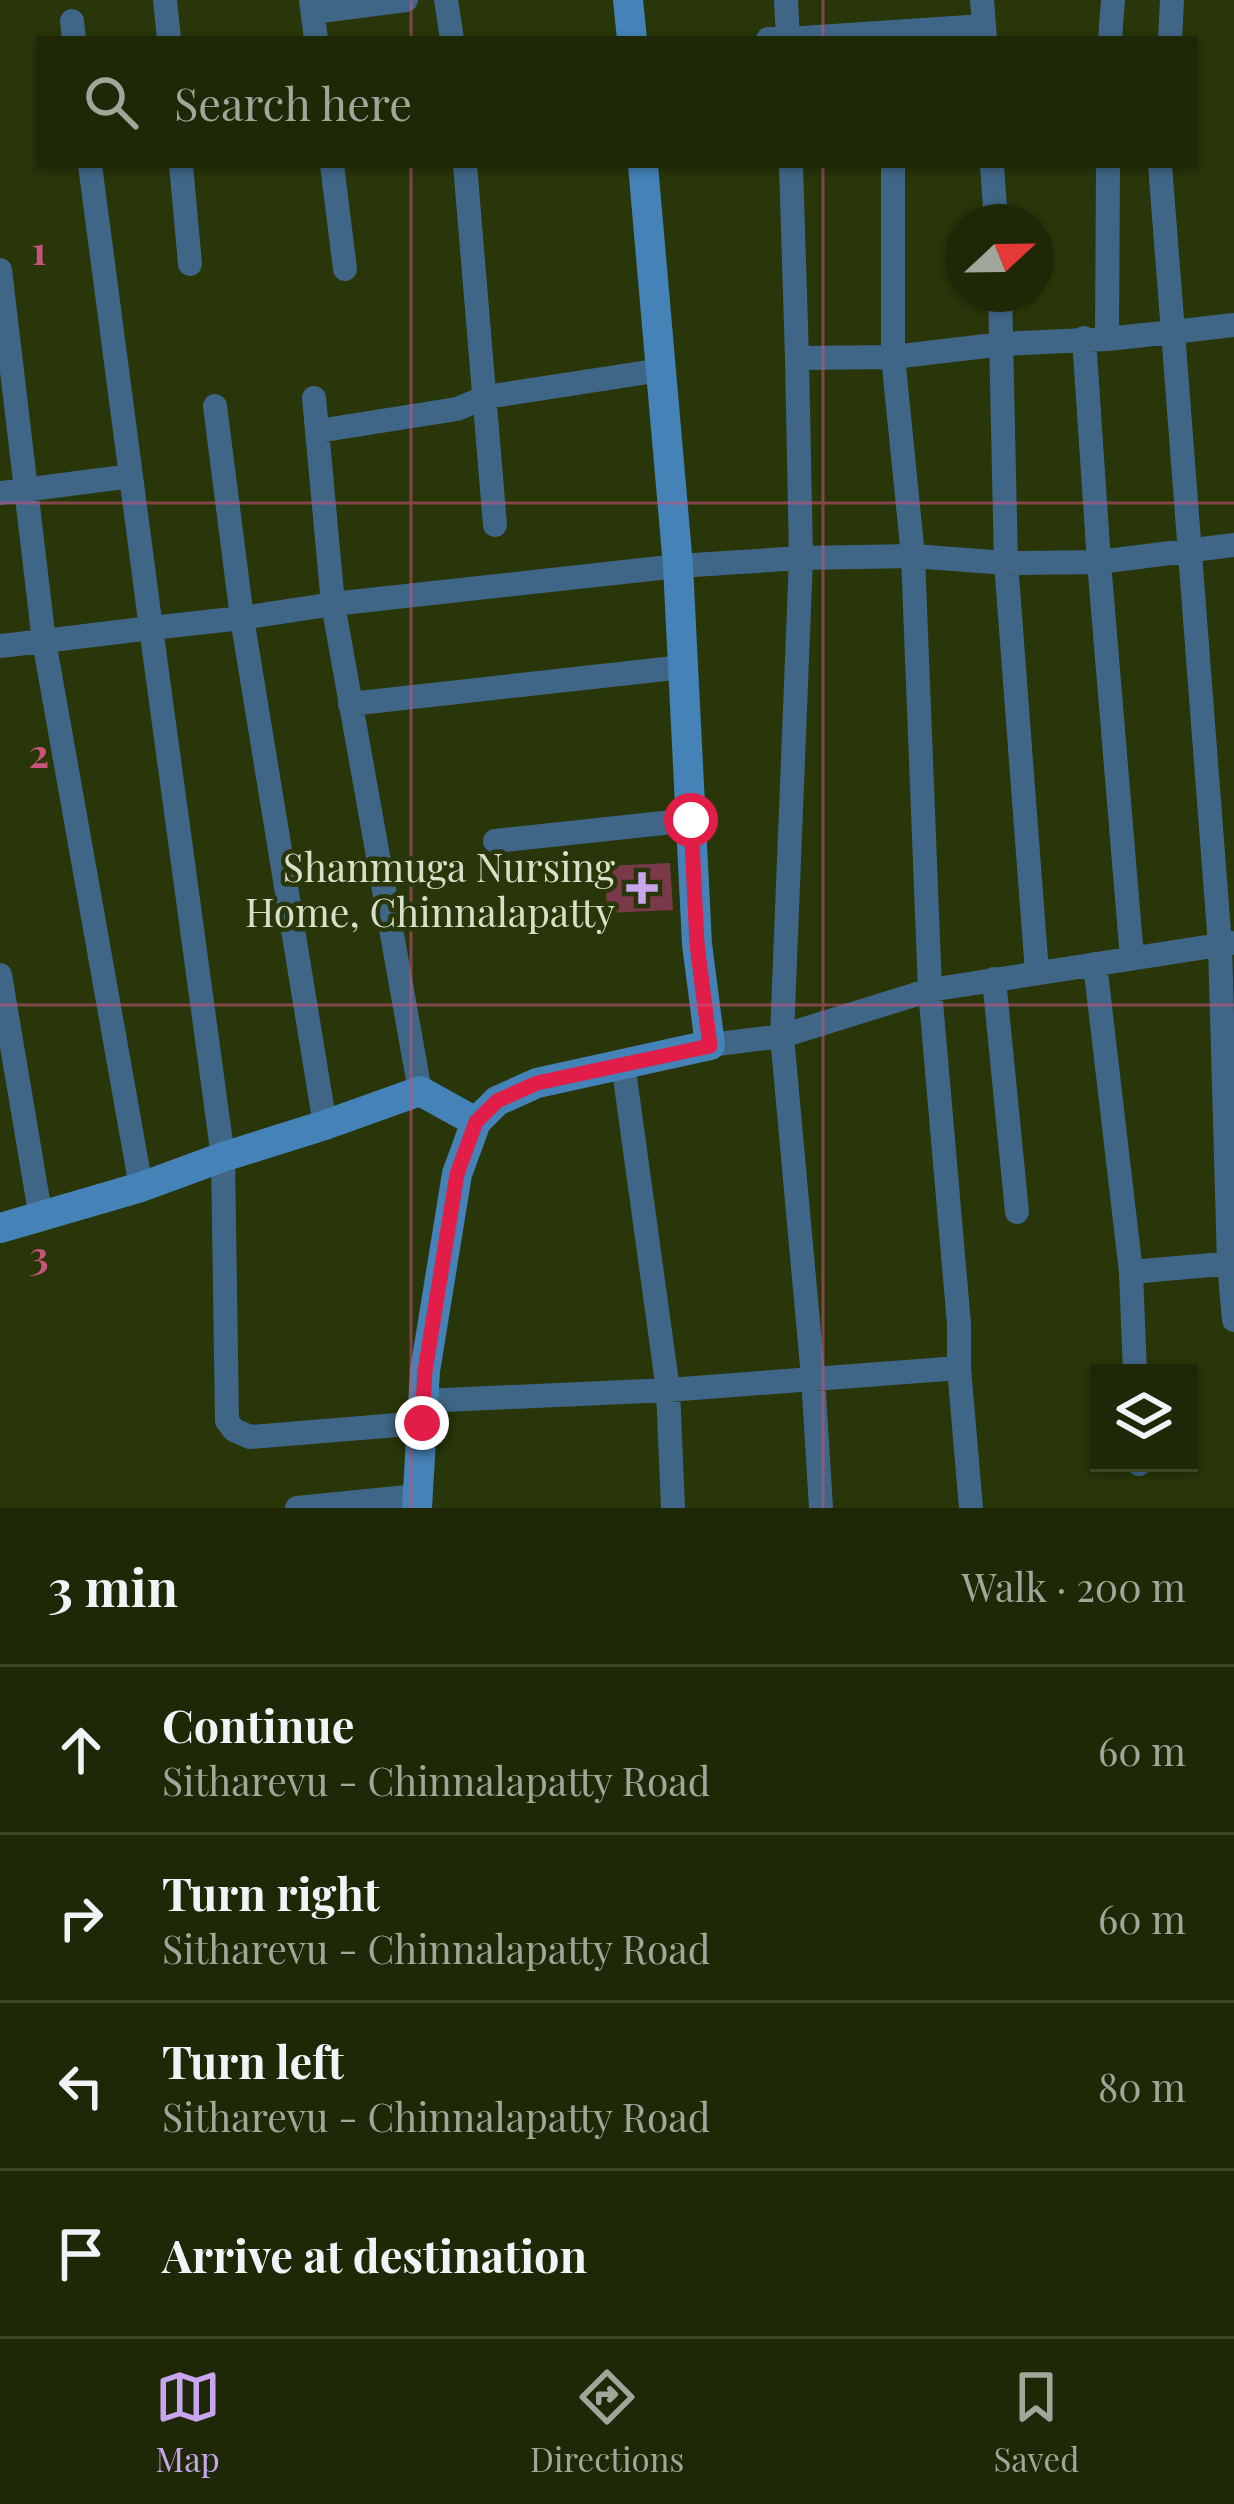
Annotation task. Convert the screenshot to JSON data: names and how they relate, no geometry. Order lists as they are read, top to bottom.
{
  "places": {
    "health": ["Shanmuga Nursing Home, Chinnalapatty"]
  },
  "north": "right",
  "page": {
    "search": "Search here",
    "heading": ["3 min", "Walk · 200 m"],
    "list": [
      ["Continue", "Sitharevu - Chinnalapatty Road", "60 m"],
      ["Turn right", "Sitharevu - Chinnalapatty Road", "60 m"],
      ["Turn left", "Sitharevu - Chinnalapatty Road", "80 m"],
      "Arrive at destination"
    ],
    "nav": ["Map", "Directions", "Saved"]
  },
  "grid": {
    "rows": ["1", "2", "3"]
  }
}
